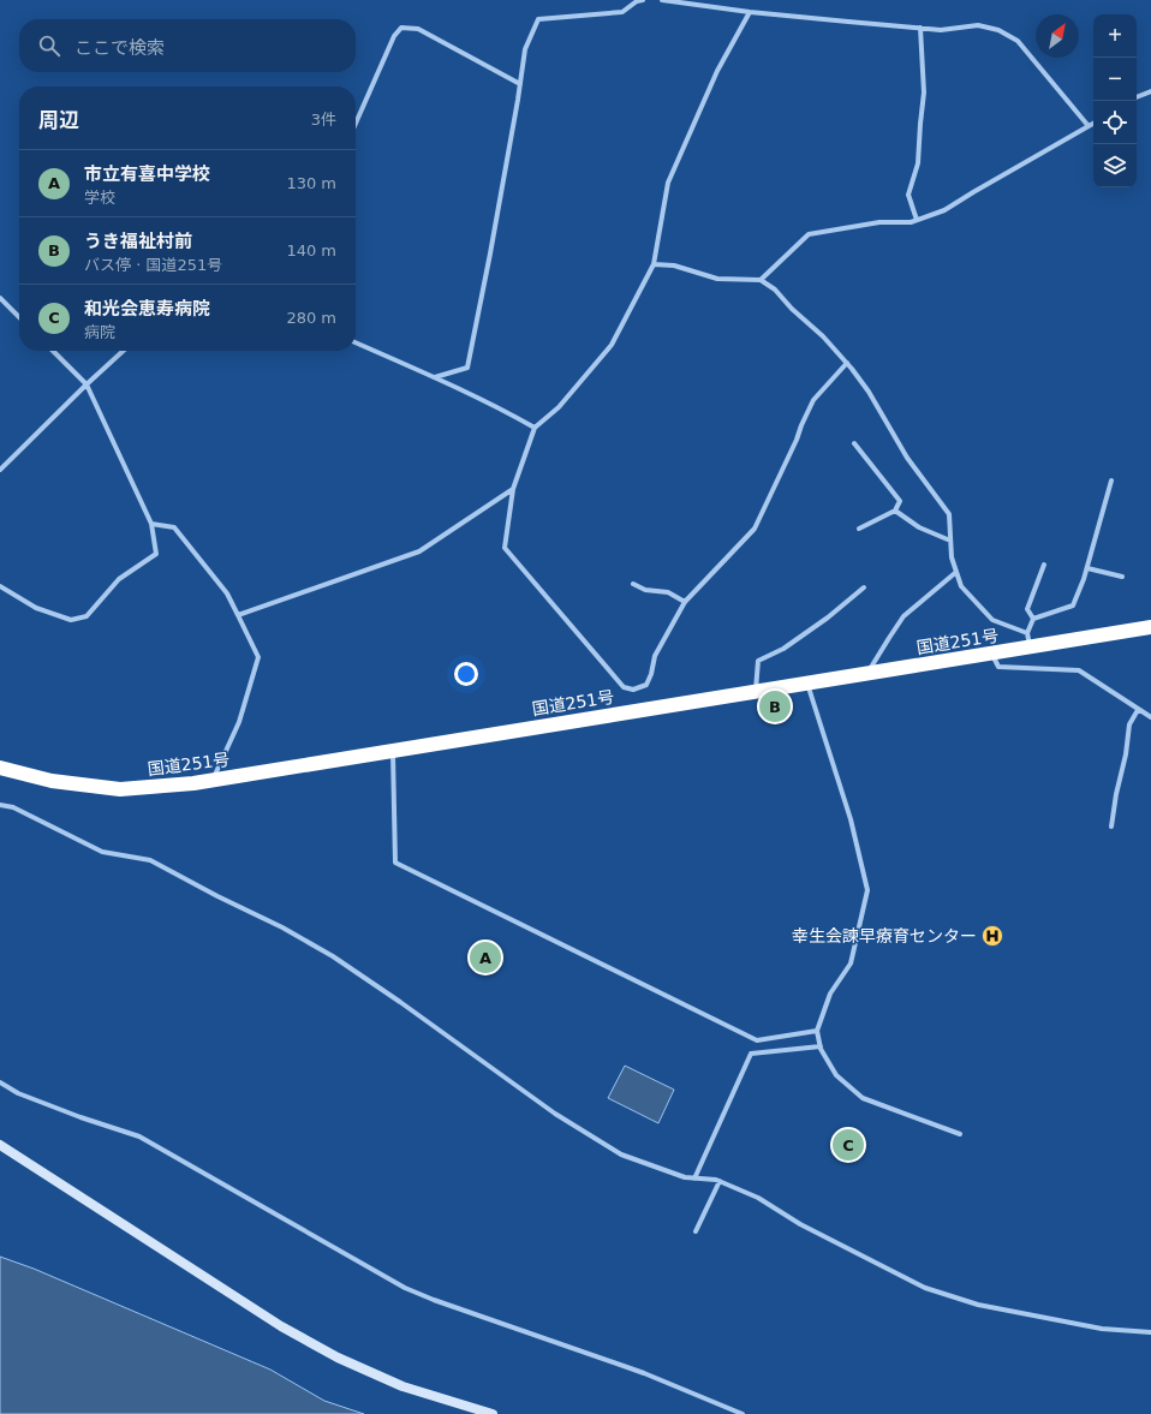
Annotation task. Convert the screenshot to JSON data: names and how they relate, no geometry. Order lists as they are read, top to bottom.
{
  "streets": {
    "highway": ["国道251号"]
  },
  "places": {
    "hospital": ["幸生会諫早療育センター"]
  },
  "north": "top right",
  "page": {
    "map_buttons": ["+", "−"],
    "search": "ここで検索",
    "heading": ["周辺", "3件"],
    "list": [
      {
        "mark": "A",
        "name": "市立有喜中学校",
        "note": "学校",
        "value": "130 m"
      },
      {
        "mark": "B",
        "name": "うき福祉村前",
        "note": "バス停 · 国道251号",
        "value": "140 m"
      },
      {
        "mark": "C",
        "name": "和光会恵寿病院",
        "note": "病院",
        "value": "280 m"
      }
    ],
    "pins": ["B", "A", "C"]
  }
}
